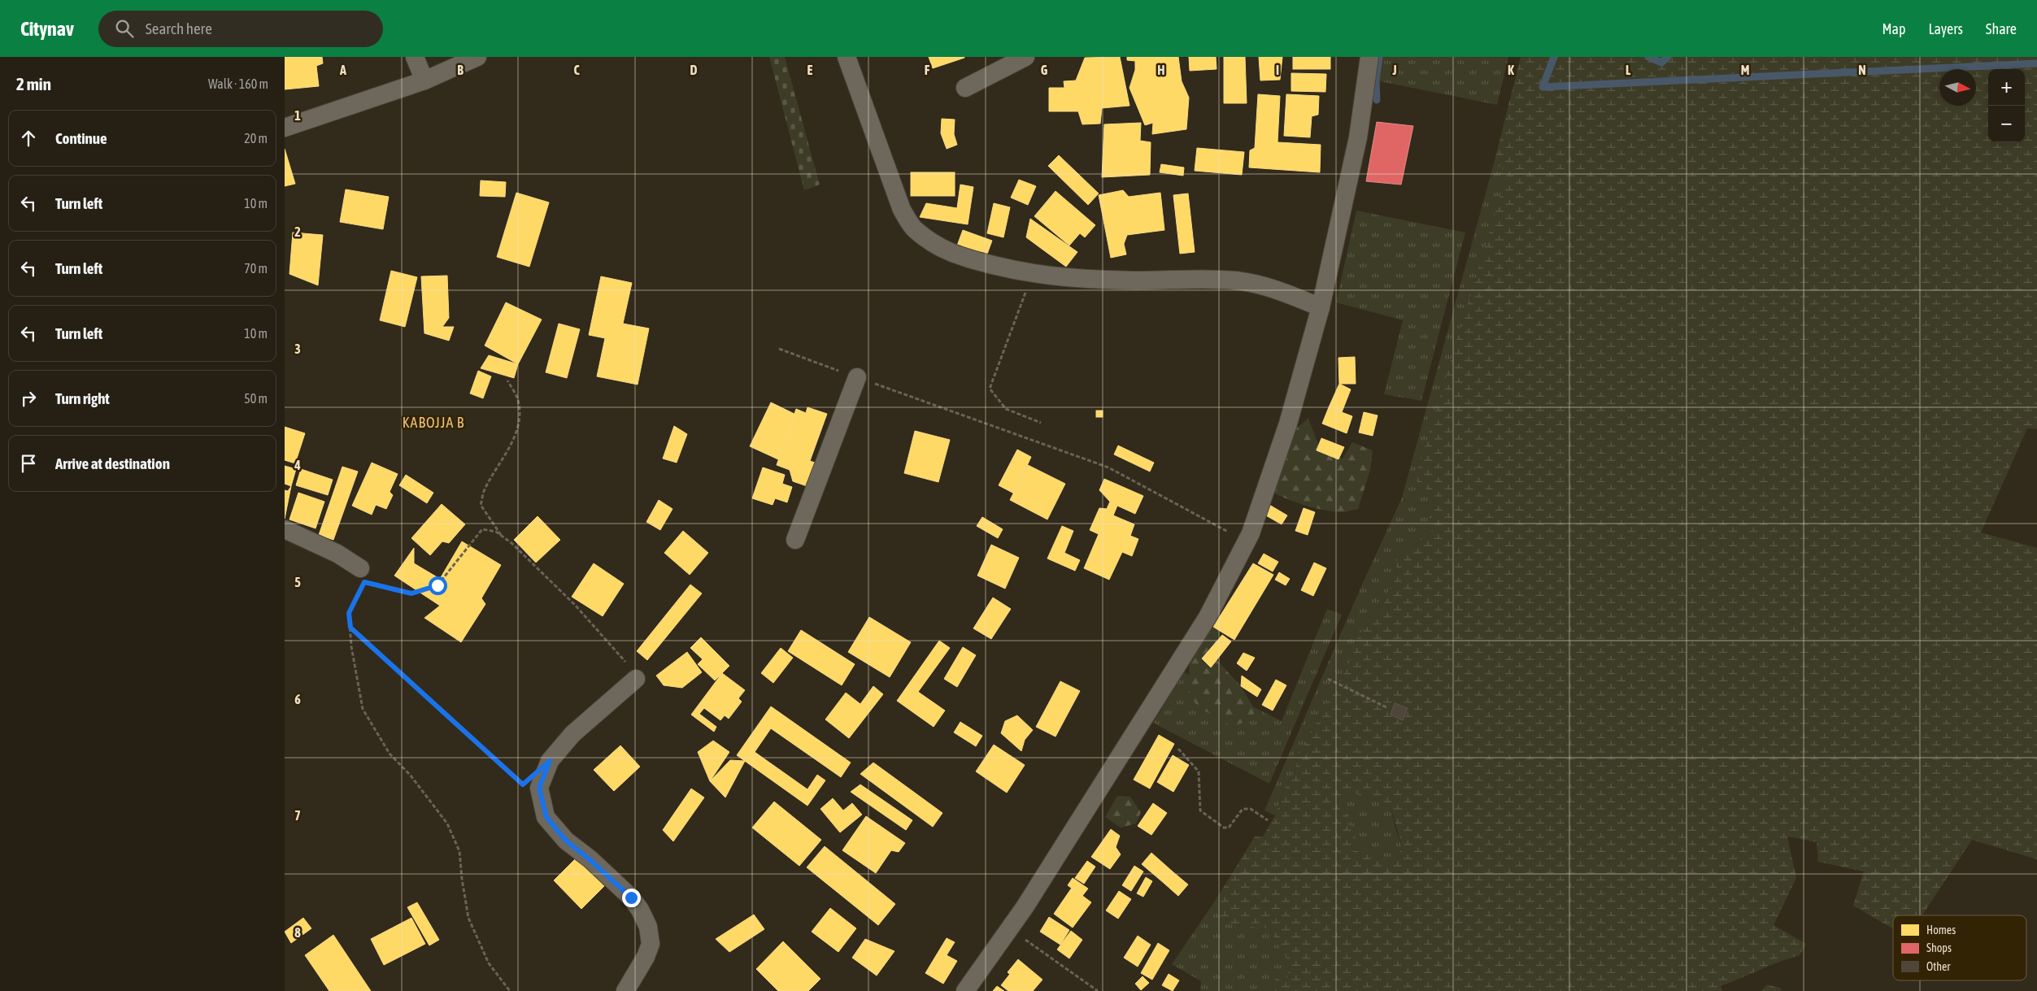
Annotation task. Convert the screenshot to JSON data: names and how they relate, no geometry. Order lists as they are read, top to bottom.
{
  "districts": ["KABOJJA B"],
  "legend": ["Homes", "Shops", "Other"],
  "north": "right",
  "page": {
    "header": "Citynav",
    "search": "Search here",
    "nav": ["Map", "Layers", "Share"],
    "heading": ["2 min", "Walk · 160 m"],
    "map_buttons": ["+", "−"],
    "list": [
      ["Continue", "20 m"],
      ["Turn left", "10 m"],
      ["Turn left", "70 m"],
      ["Turn left", "10 m"],
      ["Turn right", "50 m"],
      "Arrive at destination"
    ]
  },
  "grid": {
    "columns": [
      "A",
      "B",
      "C",
      "D",
      "E",
      "F",
      "G",
      "H",
      "I",
      "J",
      "K",
      "L",
      "M",
      "N"
    ],
    "rows": [
      "1",
      "2",
      "3",
      "4",
      "5",
      "6",
      "7",
      "8"
    ]
  }
}
